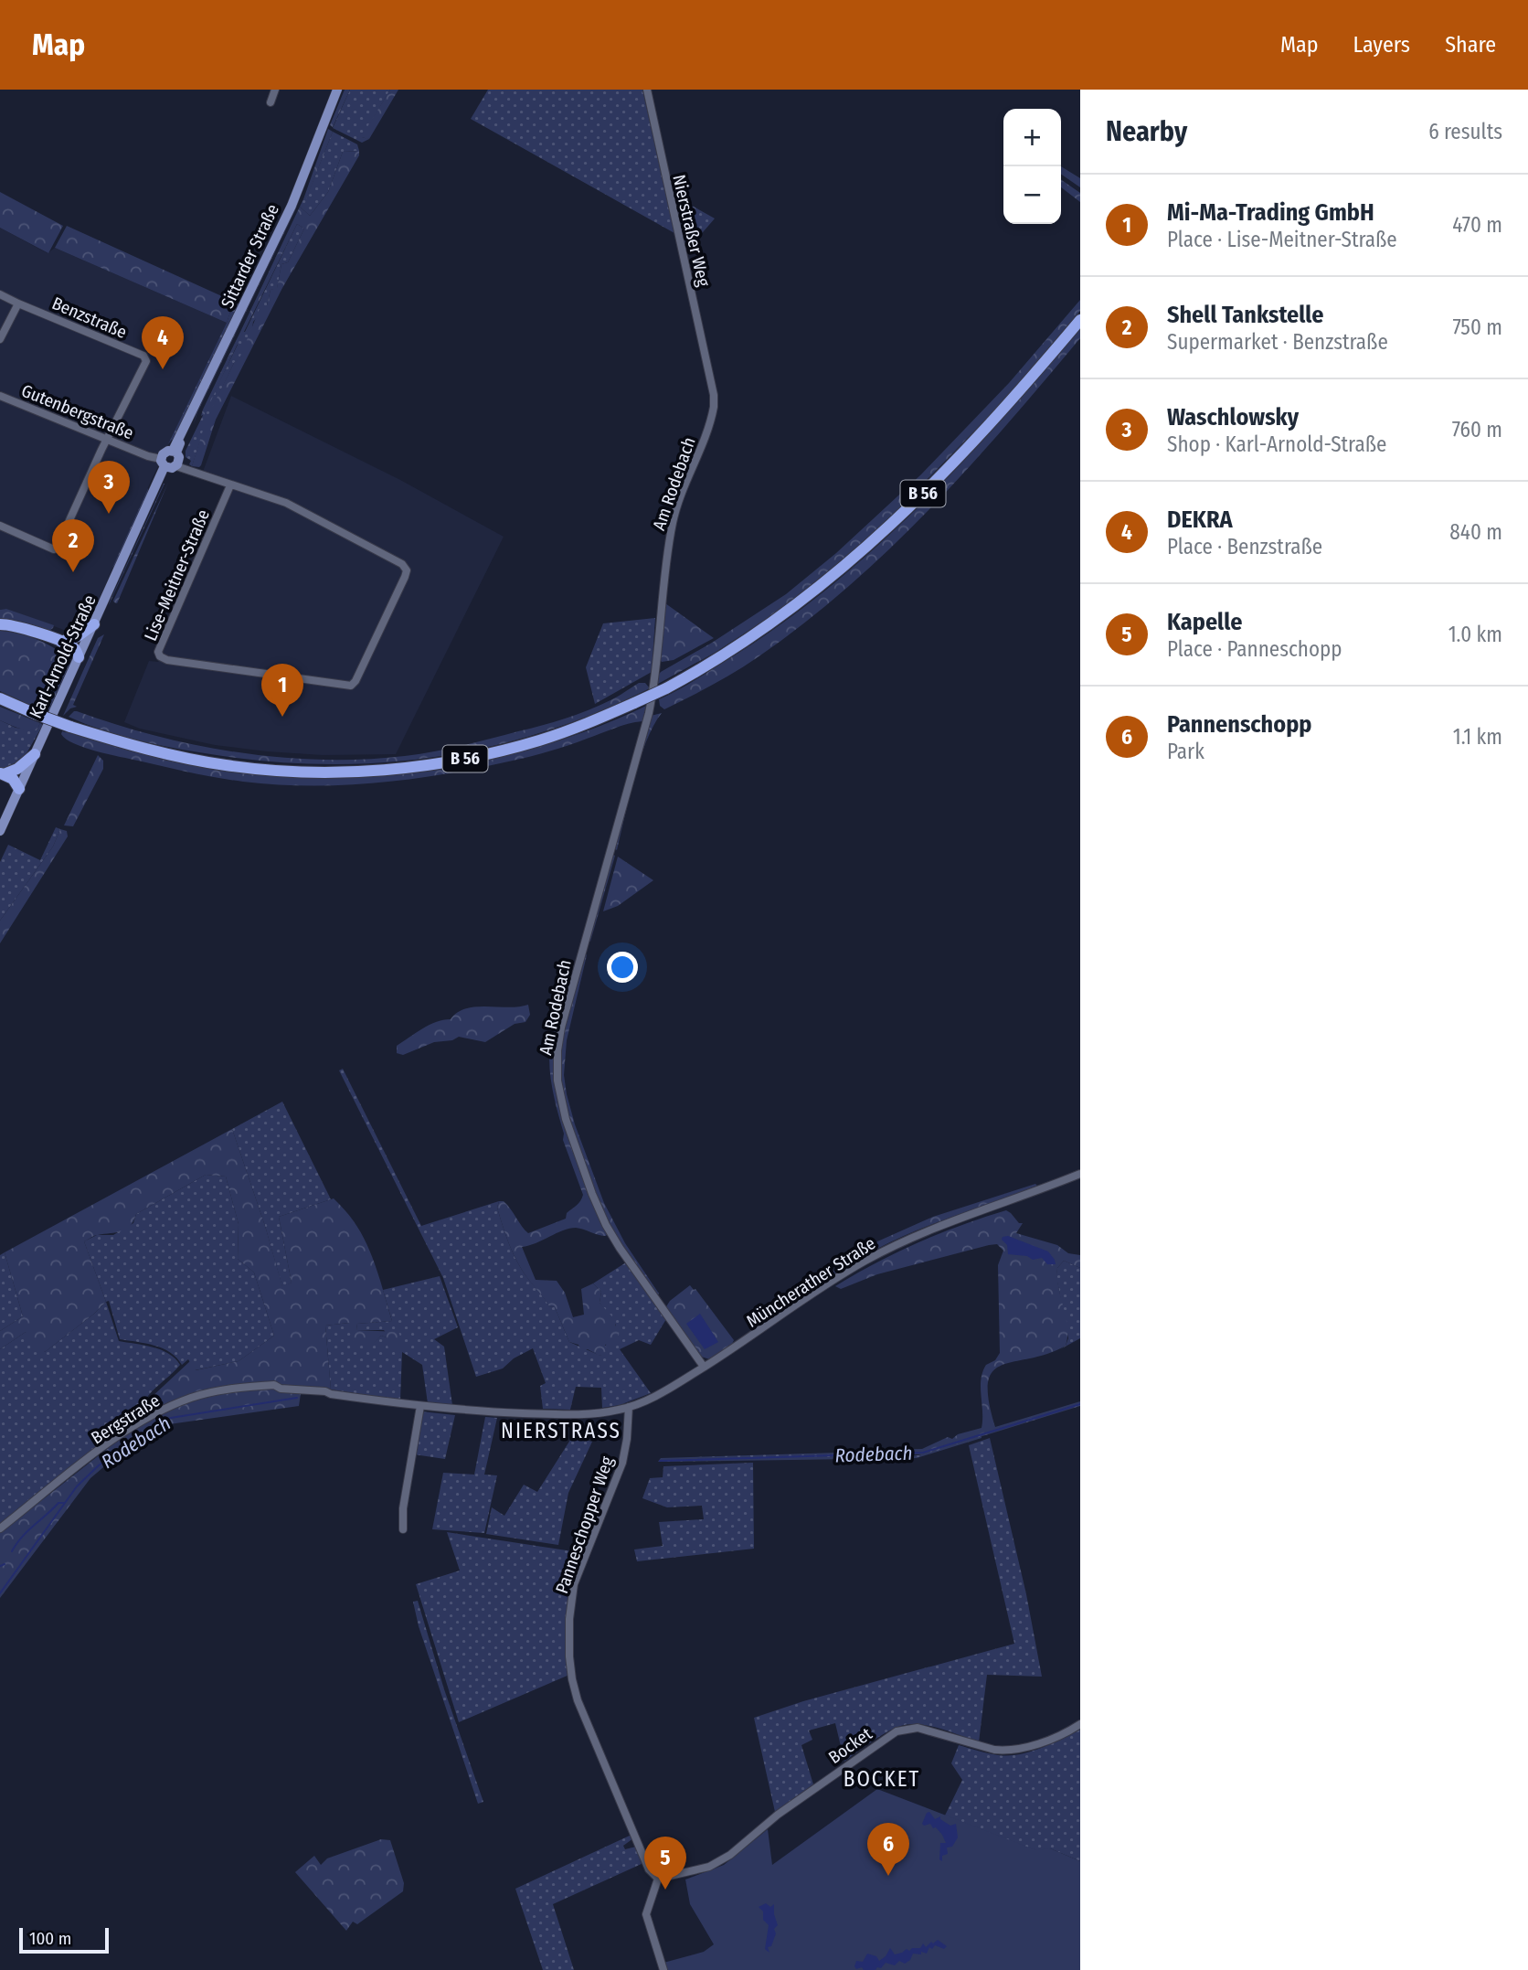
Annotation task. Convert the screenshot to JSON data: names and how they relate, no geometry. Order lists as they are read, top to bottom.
{
  "streets": {
    "highway": ["B 56"],
    "main road": ["Sittarder Straße", "Karl-Arnold-Straße"],
    "street": [
      "Nierstraßer Weg",
      "Benzstraße",
      "Gutenbergstraße",
      "Am Rodebach",
      "Lise-Meitner-Straße",
      "Müncherather Straße",
      "Bergstraße",
      "Panneschopper Weg",
      "Bocket"
    ]
  },
  "crossings": [
    ["Nierstraßer Weg", "Am Rodebach"],
    ["Sittarder Straße", "Gutenbergstraße"],
    ["Sittarder Straße", "Lise-Meitner-Straße"],
    ["Sittarder Straße", "Karl-Arnold-Straße"],
    ["Benzstraße", "Gutenbergstraße"],
    ["Gutenbergstraße", "Lise-Meitner-Straße"],
    ["Gutenbergstraße", "Karl-Arnold-Straße"],
    ["Am Rodebach", "Müncherather Straße"],
    ["Lise-Meitner-Straße", "Karl-Arnold-Straße"],
    ["Panneschopper Weg", "Bocket"]
  ],
  "districts": ["NIERSTRASS", "BOCKET"],
  "water": ["Rodebach"],
  "scale_bar": "100 m",
  "page": {
    "header": "Map",
    "nav": ["Map", "Layers", "Share"],
    "heading": ["Nearby", "6 results"],
    "map_buttons": ["+", "−"],
    "list": [
      {
        "mark": "1",
        "name": "Mi-Ma-Trading GmbH",
        "note": "Place · Lise-Meitner-Straße",
        "value": "470 m"
      },
      {
        "mark": "2",
        "name": "Shell Tankstelle",
        "note": "Supermarket · Benzstraße",
        "value": "750 m"
      },
      {
        "mark": "3",
        "name": "Waschlowsky",
        "note": "Shop · Karl-Arnold-Straße",
        "value": "760 m"
      },
      {
        "mark": "4",
        "name": "DEKRA",
        "note": "Place · Benzstraße",
        "value": "840 m"
      },
      {
        "mark": "5",
        "name": "Kapelle",
        "note": "Place · Panneschopp",
        "value": "1.0 km"
      },
      {
        "mark": "6",
        "name": "Pannenschopp",
        "note": "Park",
        "value": "1.1 km"
      }
    ],
    "pins": [
      "4",
      "3",
      "2",
      "1",
      "6",
      "5"
    ],
    "scale": "100 m"
  }
}
